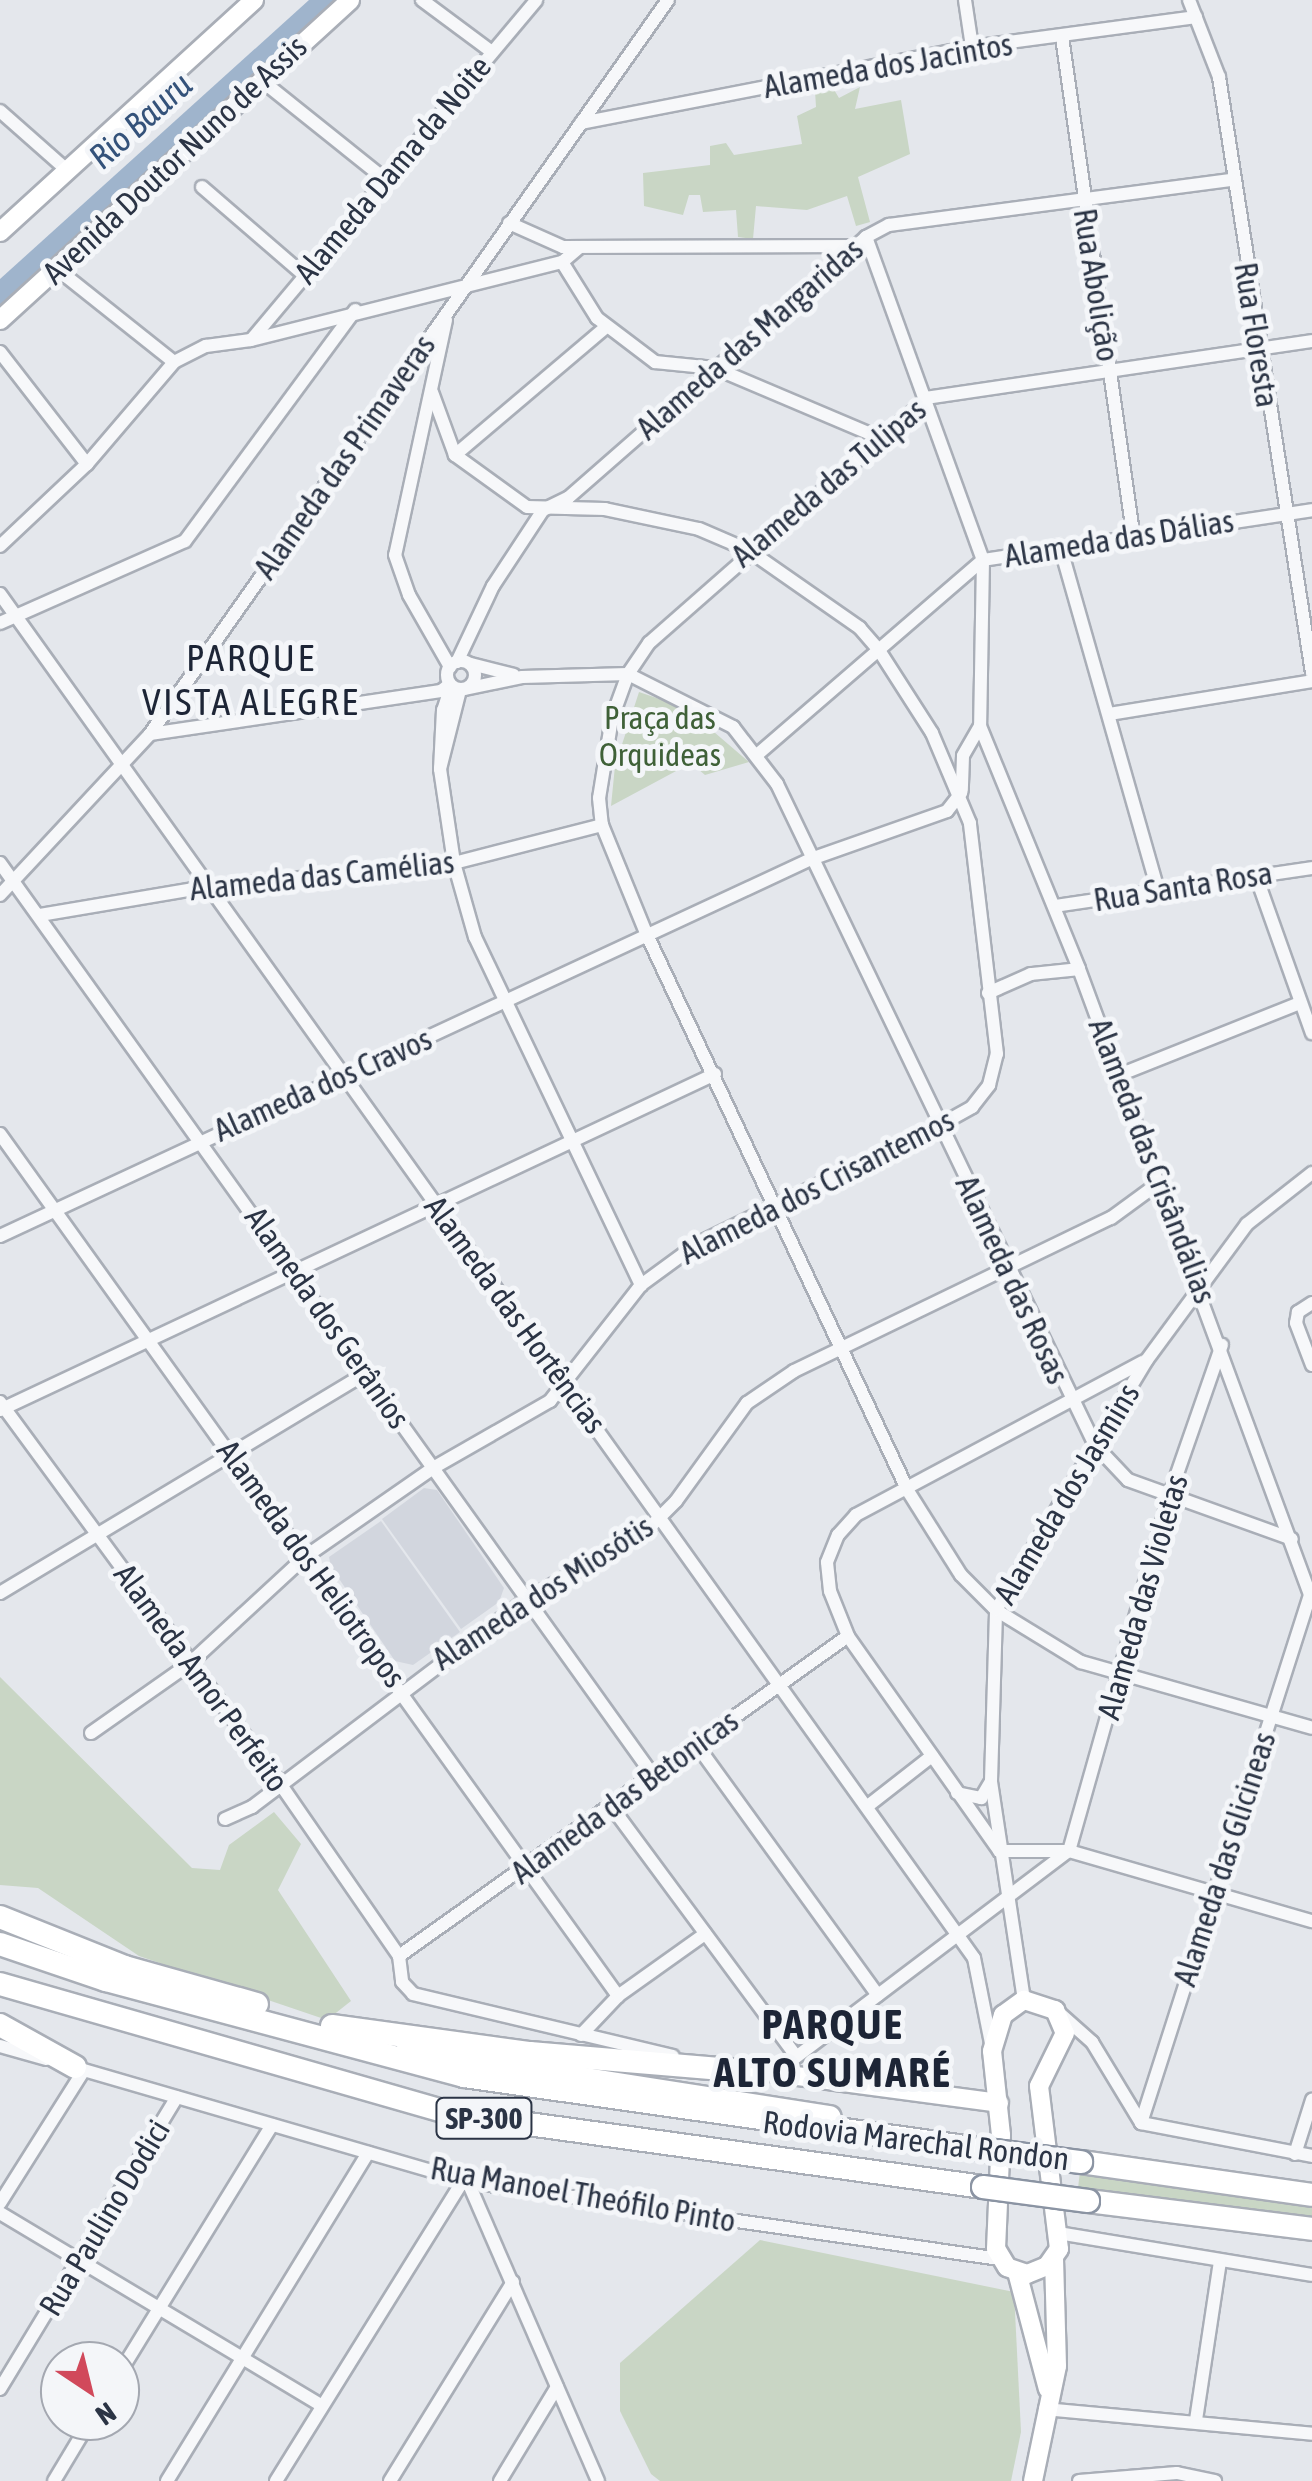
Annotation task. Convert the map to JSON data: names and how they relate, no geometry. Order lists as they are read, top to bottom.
{
  "streets": {
    "highway": ["SP-300", "Rodovia Marechal Rondon"],
    "street": [
      "Alameda dos Jacintos",
      "Avenida Doutor Nuno de Assis",
      "Alameda Dama da Noite",
      "Rua Abolição",
      "Rua Floresta",
      "Alameda das Margaridas",
      "Alameda das Primaveras",
      "Alameda das Tulipas",
      "Alameda das Dálias",
      "Alameda das Camélias",
      "Rua Santa Rosa",
      "Alameda dos Cravos",
      "Alameda das Crisândálias",
      "Alameda dos Crisantemos",
      "Alameda das Rosas",
      "Alameda das Hortências",
      "Alameda dos Gerânios",
      "Alameda dos Jasmins",
      "Alameda dos Heliotropos",
      "Alameda dos Miosótis",
      "Alameda das Violetas",
      "Alameda Amor Perfeito",
      "Alameda das Betonicas",
      "Alameda das Glicineas",
      "Rua Manoel Theófilo Pinto",
      "Rua Paulino Dodici"
    ]
  },
  "crossings": [
    ["Alameda dos Jacintos", "Rua Abolição"],
    ["Alameda dos Jacintos", "Rua Floresta"],
    ["Alameda dos Jacintos", "Alameda das Primaveras"],
    ["Rua Abolição", "Alameda das Margaridas"],
    ["Rua Abolição", "Alameda das Tulipas"],
    ["Rua Abolição", "Alameda das Dálias"],
    ["Rua Floresta", "Alameda das Margaridas"],
    ["Rua Floresta", "Alameda das Tulipas"],
    ["Rua Floresta", "Alameda das Dálias"],
    ["Alameda das Margaridas", "Alameda das Camélias"],
    ["Alameda das Margaridas", "Alameda dos Cravos"],
    ["Alameda das Margaridas", "Alameda dos Crisantemos"],
    ["Alameda das Primaveras", "Alameda das Hortências"],
    ["Alameda das Primaveras", "Alameda dos Gerânios"],
    ["Alameda das Dálias", "Alameda das Rosas"],
    ["Alameda das Camélias", "Alameda das Hortências"],
    ["Alameda das Camélias", "Alameda dos Gerânios"],
    ["Rua Santa Rosa", "Alameda das Crisândálias"],
    ["Alameda dos Cravos", "Alameda das Rosas"],
    ["Alameda dos Cravos", "Alameda das Hortências"],
    ["Alameda dos Cravos", "Alameda dos Gerânios"],
    ["Alameda dos Cravos", "Alameda dos Heliotropos"],
    ["Alameda das Crisândálias", "Alameda das Rosas"],
    ["Alameda das Crisândálias", "Alameda dos Jasmins"],
    ["Alameda das Crisândálias", "Alameda dos Miosótis"],
    ["Alameda das Crisândálias", "Alameda das Violetas"],
    ["Alameda das Crisândálias", "Alameda das Glicineas"],
    ["Alameda dos Crisantemos", "Alameda das Rosas"],
    ["Alameda dos Crisantemos", "Alameda das Hortências"],
    ["Alameda dos Crisantemos", "Alameda dos Gerânios"],
    ["Alameda dos Crisantemos", "Alameda dos Heliotropos"],
    ["Alameda dos Crisantemos", "Alameda Amor Perfeito"],
    ["Alameda das Rosas", "Alameda dos Jasmins"],
    ["Alameda das Rosas", "Alameda dos Miosótis"],
    ["Alameda das Rosas", "Alameda das Violetas"],
    ["Alameda das Hortências", "Alameda dos Miosótis"],
    ["Alameda das Hortências", "Alameda das Betonicas"],
    ["Alameda dos Gerânios", "Alameda dos Miosótis"],
    ["Alameda dos Gerânios", "Alameda das Betonicas"],
    ["Alameda dos Heliotropos", "Alameda dos Miosótis"],
    ["Alameda dos Heliotropos", "Alameda das Betonicas"],
    ["Alameda dos Miosótis", "Alameda Amor Perfeito"],
    ["Alameda Amor Perfeito", "Alameda das Betonicas"],
    ["Rua Manoel Theófilo Pinto", "Rua Paulino Dodici"]
  ],
  "districts": ["PARQUE VISTA ALEGRE", "PARQUE ALTO SUMARÉ"],
  "water": ["Rio Bauru"],
  "parks": ["Praça das Orquideas"],
  "north": "bottom right"
}
